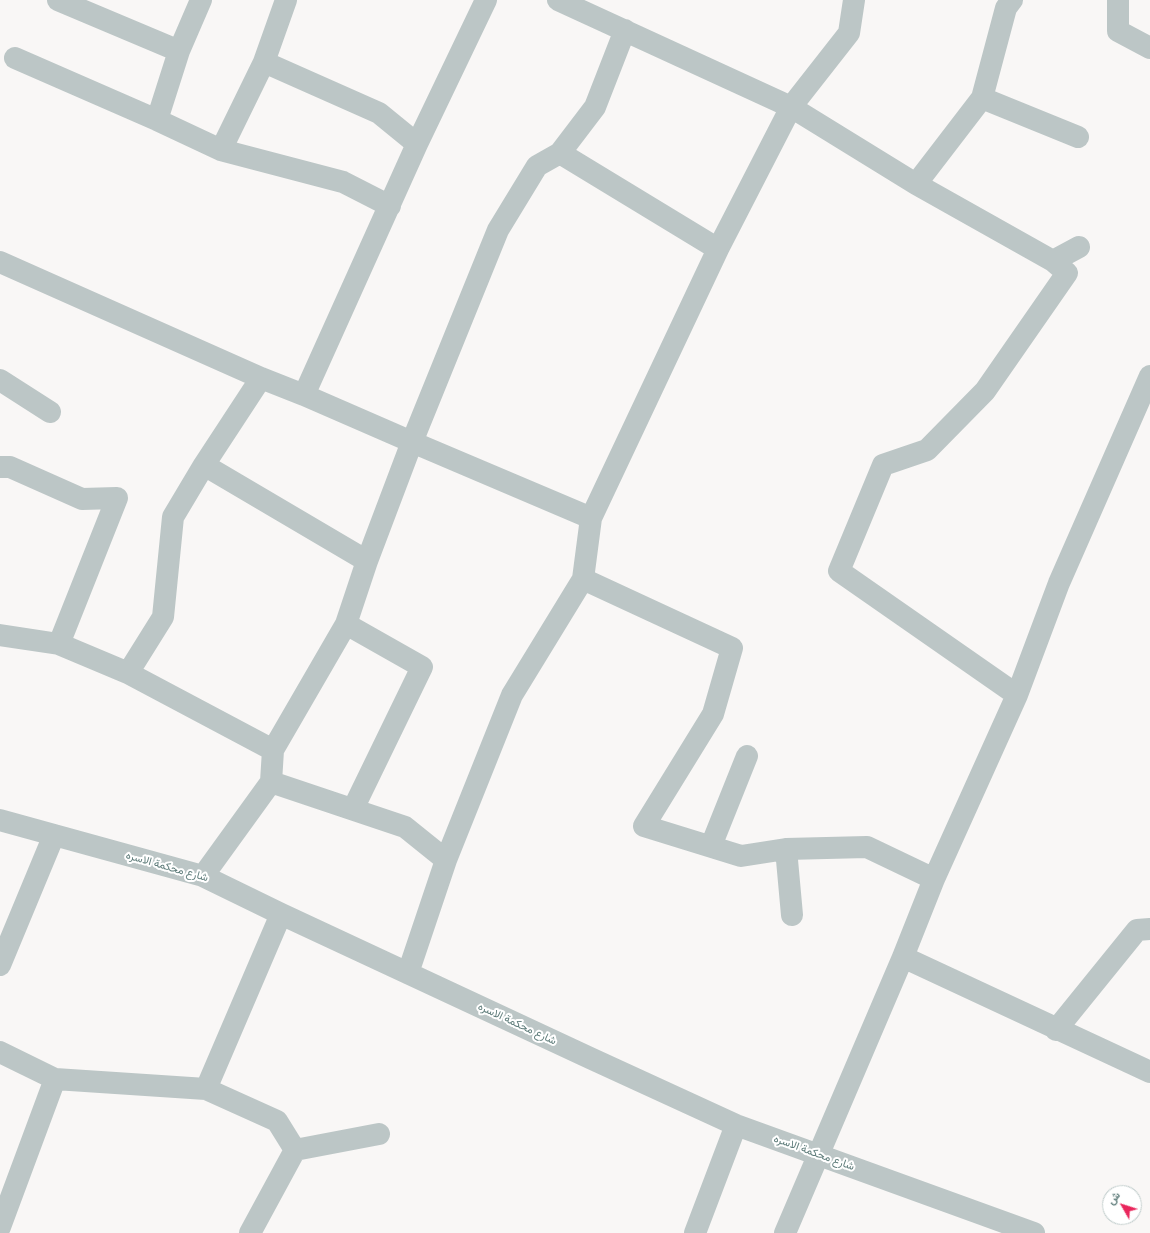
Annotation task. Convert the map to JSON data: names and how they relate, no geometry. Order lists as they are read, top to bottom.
{
  "streets": {
    "street": ["شارع محكمة الاسره"]
  },
  "north": "top left"
}
